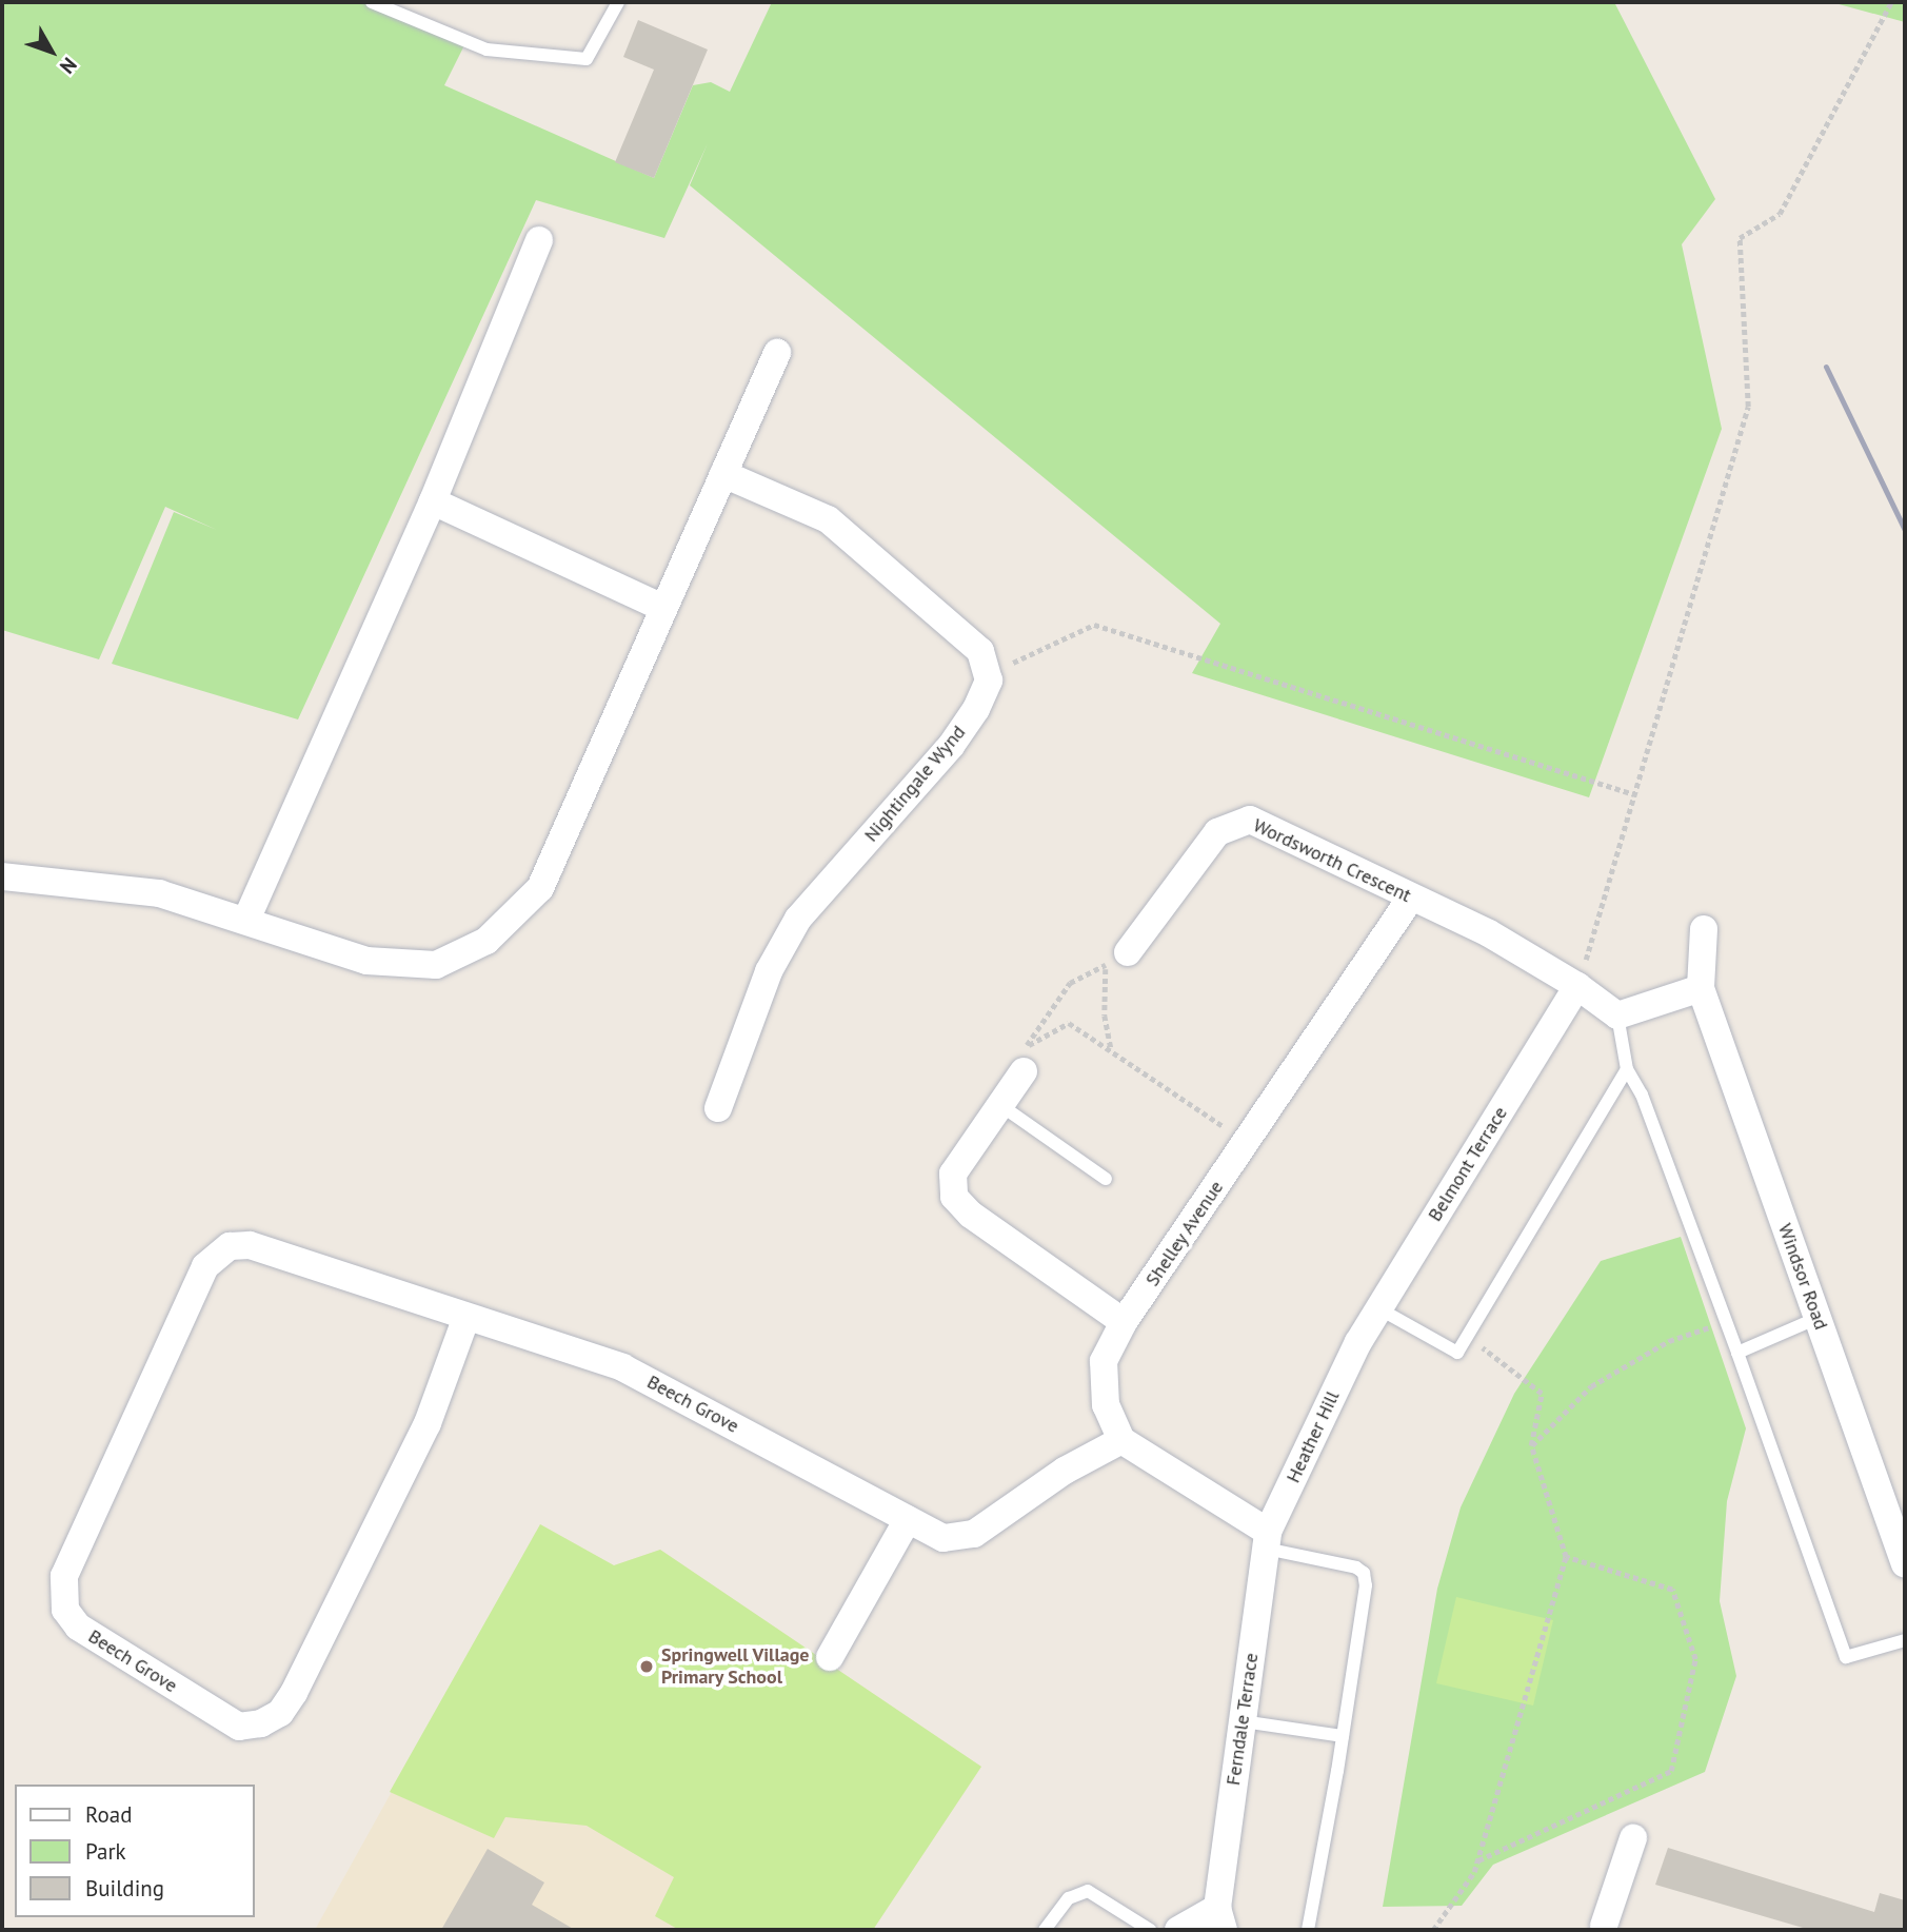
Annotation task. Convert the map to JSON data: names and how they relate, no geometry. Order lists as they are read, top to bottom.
{
  "streets": {
    "street": [
      "Nightingale Wynd",
      "Wordsworth Crescent",
      "Belmont Terrace",
      "Shelley Avenue",
      "Windsor Road",
      "Beech Grove",
      "Heather Hill",
      "Ferndale Terrace"
    ]
  },
  "crossings": [
    ["Wordsworth Crescent", "Belmont Terrace"],
    ["Wordsworth Crescent", "Shelley Avenue"],
    ["Belmont Terrace", "Heather Hill"],
    ["Shelley Avenue", "Beech Grove"],
    ["Heather Hill", "Ferndale Terrace"]
  ],
  "places": ["Springwell Village Primary School"],
  "legend": ["Road", "Park", "Building"],
  "north": "bottom right"
}
